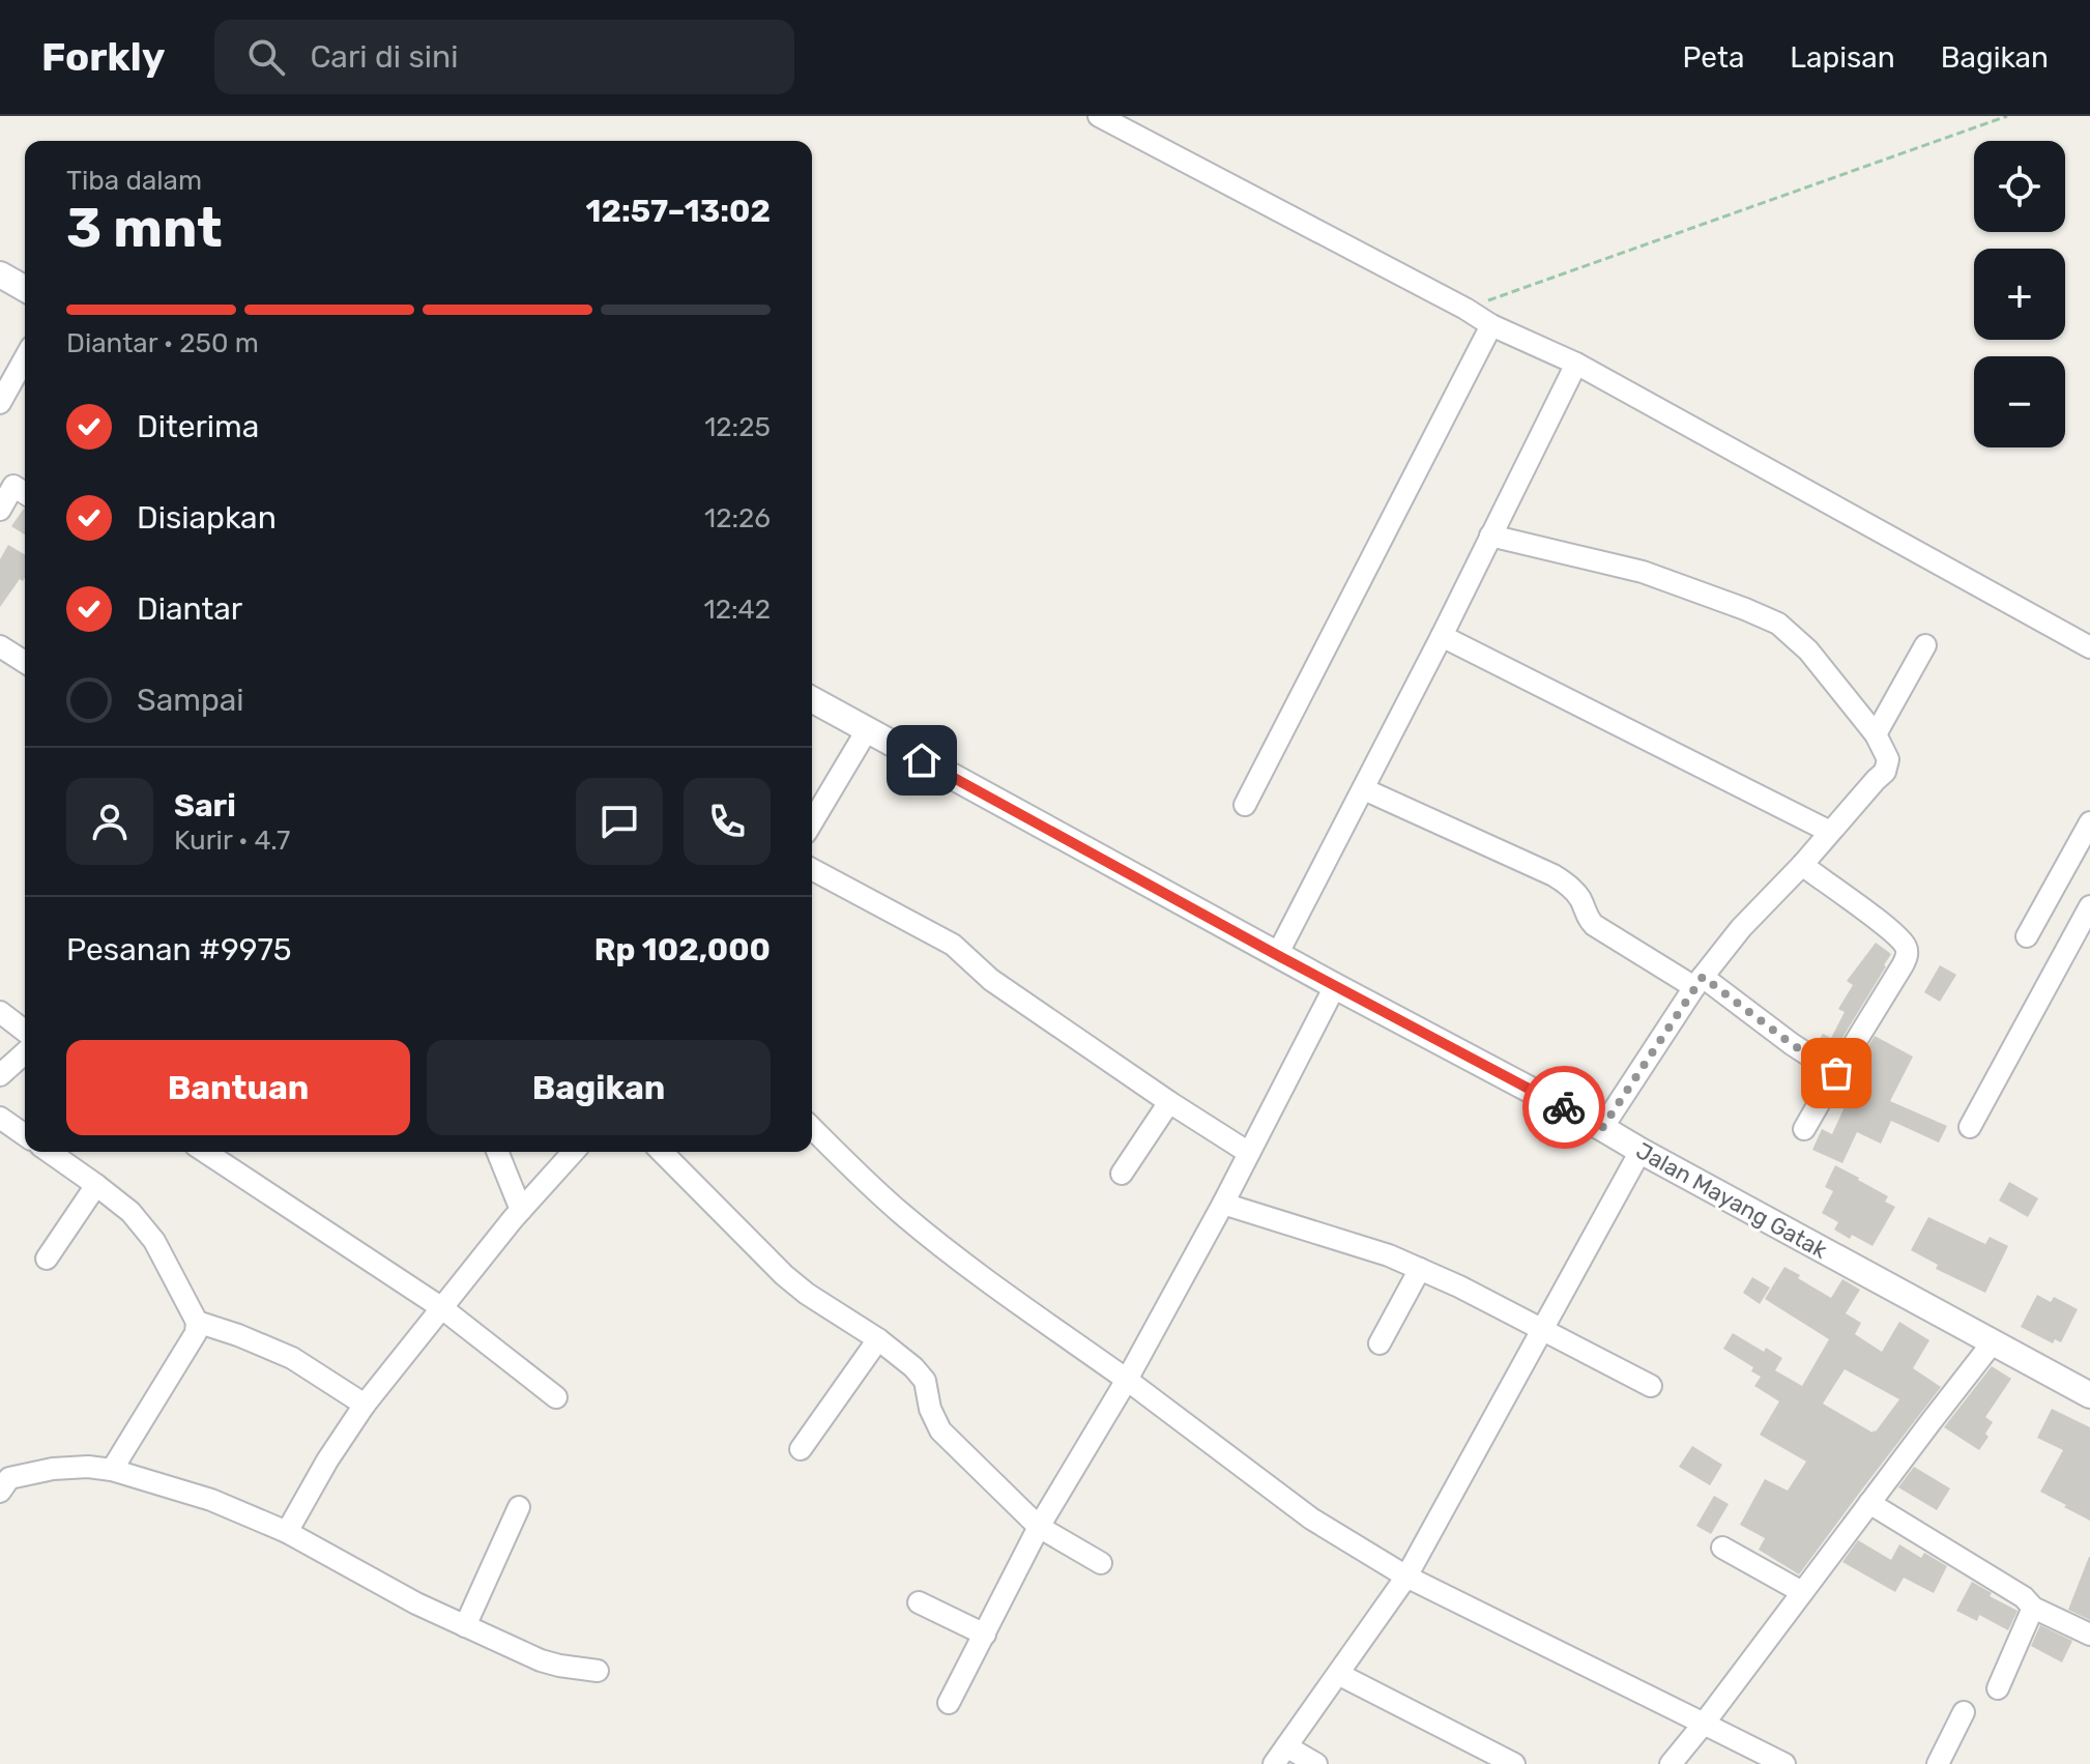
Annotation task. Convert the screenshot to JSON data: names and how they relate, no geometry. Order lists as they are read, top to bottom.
{
  "streets": {
    "street": ["Jalan Mayang Gatak"]
  },
  "page": {
    "header": "Forkly",
    "search": "Cari di sini",
    "nav": ["Peta", "Lapisan", "Bagikan"],
    "map_buttons": ["+", "−"],
    "heading": ["3 mnt", "Tiba dalam", "12:57–13:02"],
    "panel": [
      "Sari",
      "Kurir · 4.7",
      "Pesanan #9975",
      "Rp 102,000"
    ],
    "bar": "Diantar · 250 m",
    "list": [
      ["Diterima", "12:25"],
      ["Disiapkan", "12:26"],
      ["Diantar", "12:42"],
      "Sampai"
    ],
    "buttons": ["Bantuan", "Bagikan"]
  }
}
